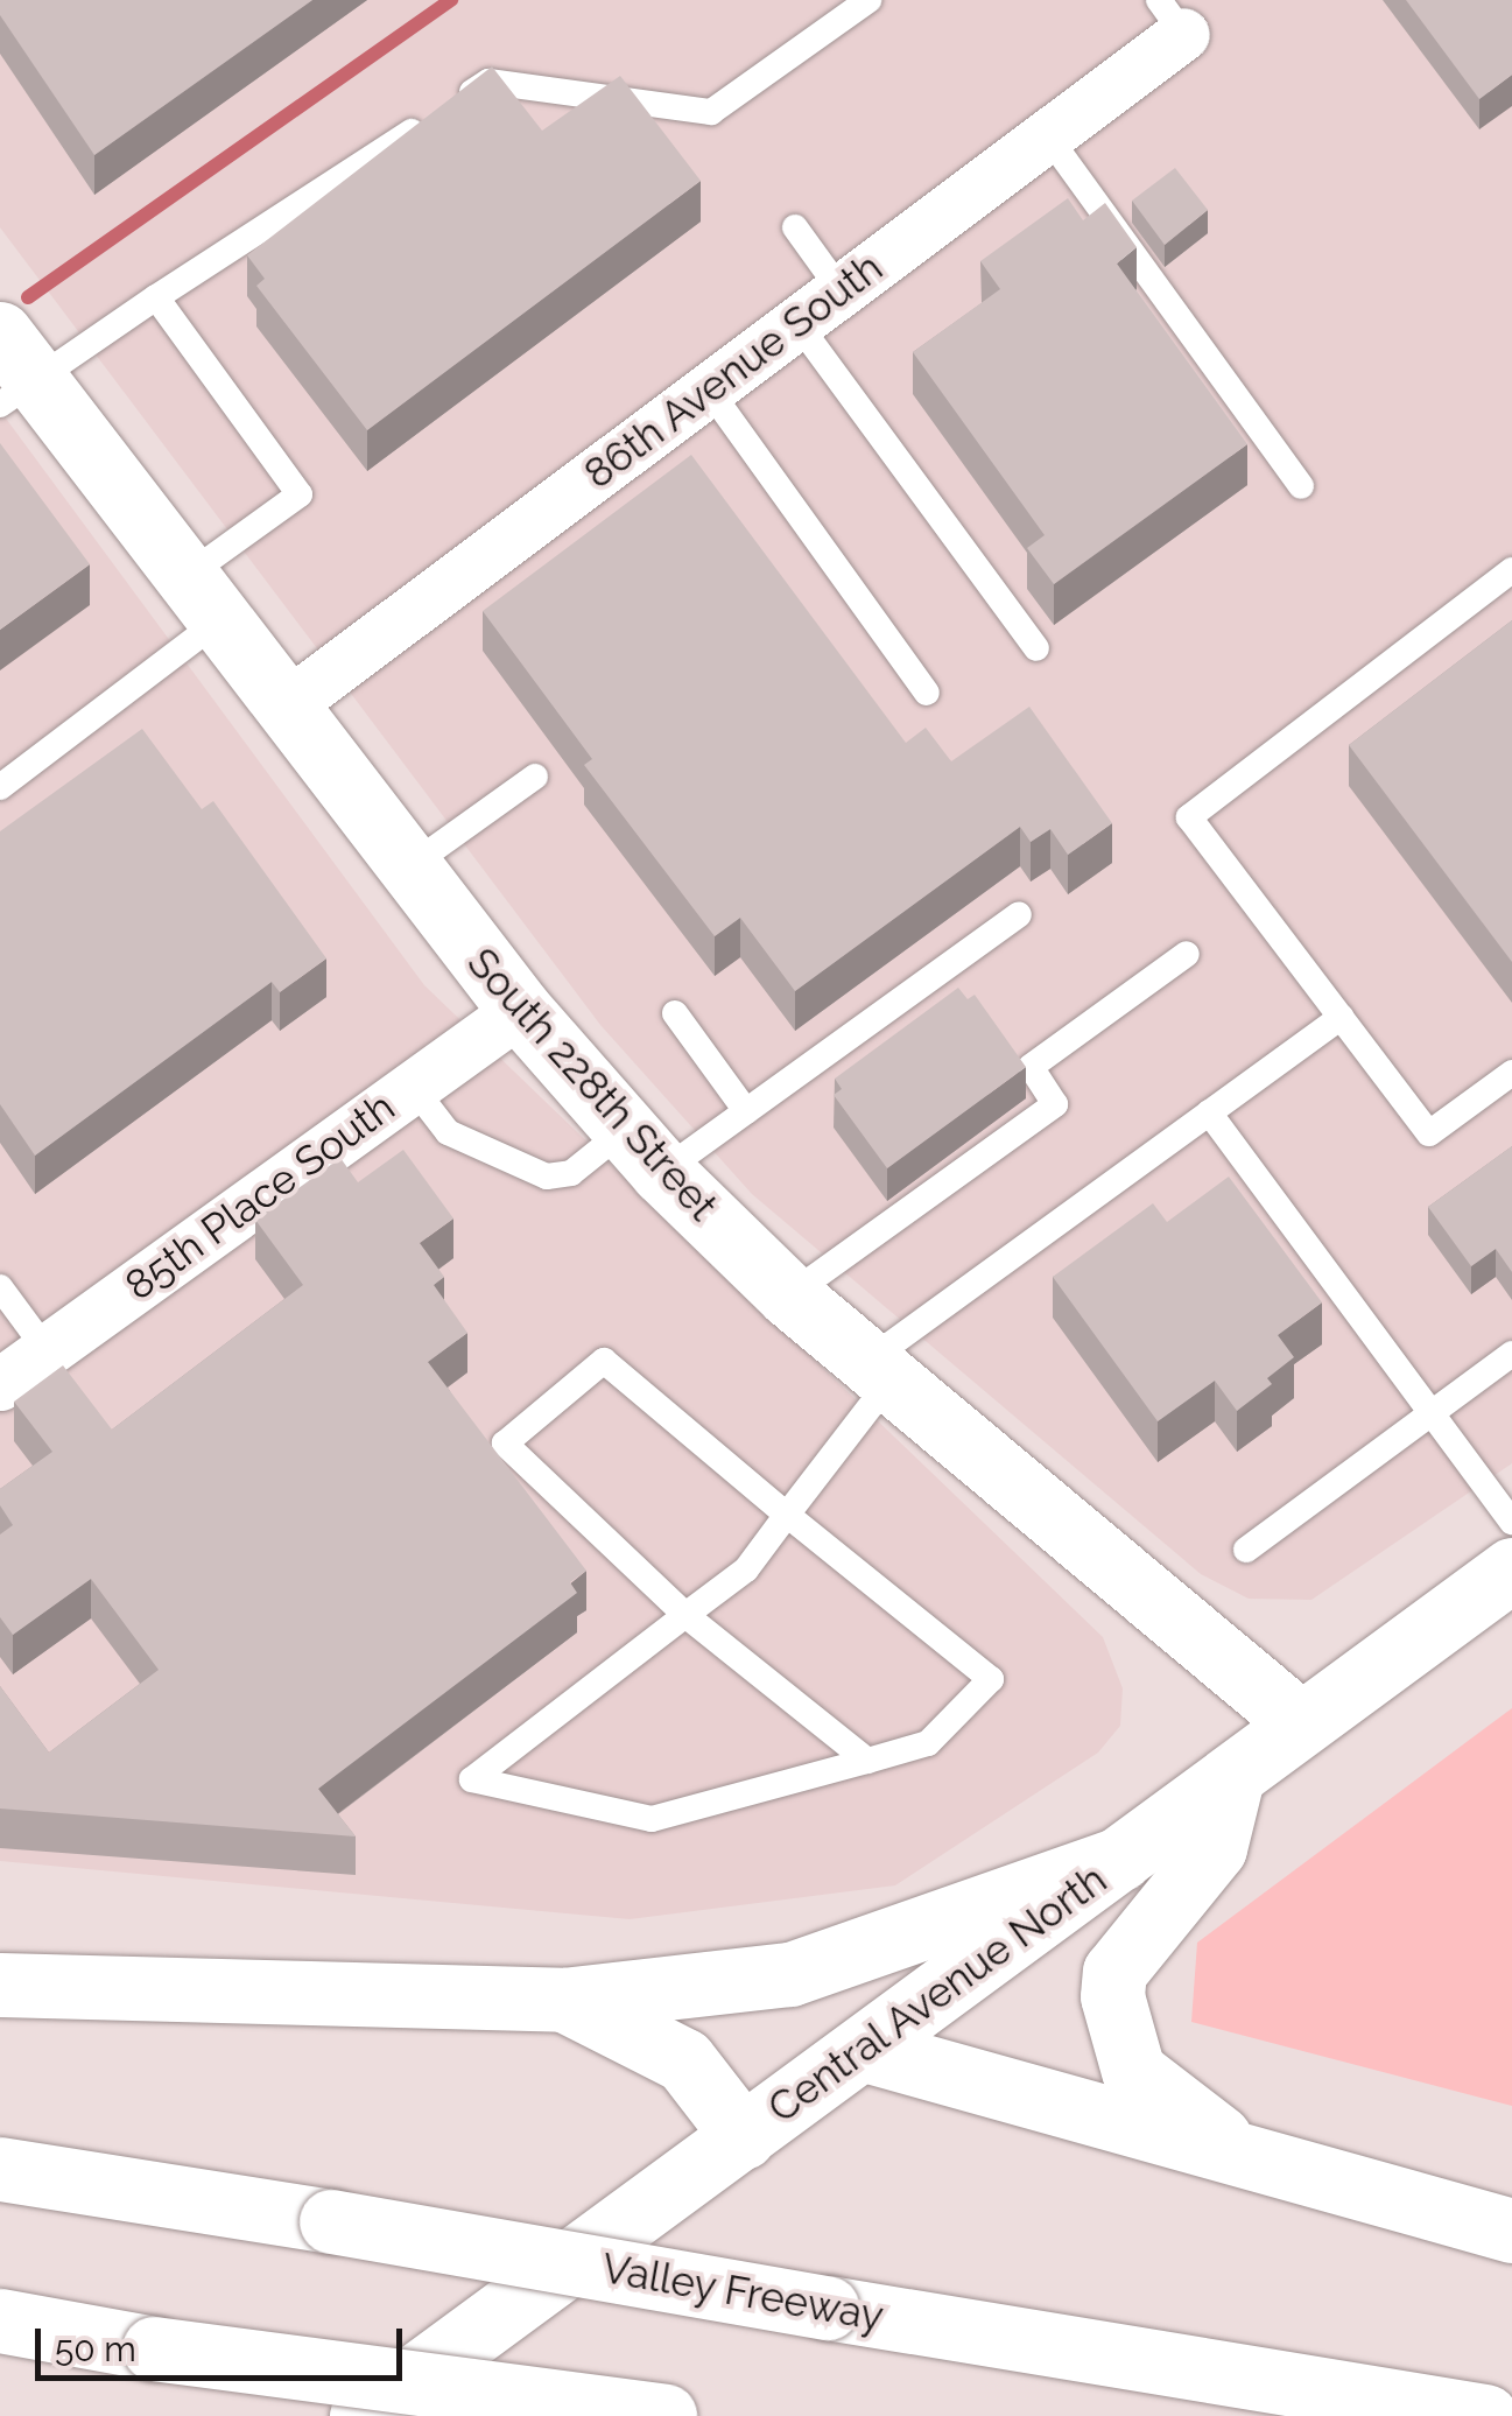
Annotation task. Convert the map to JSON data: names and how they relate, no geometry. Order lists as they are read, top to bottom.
{
  "streets": {
    "main road": ["South 228th Street", "Central Avenue North", "Valley Freeway"],
    "street": ["86th Avenue South", "85th Place South"]
  },
  "crossings": [
    ["86th Avenue South", "South 228th Street"],
    ["South 228th Street", "85th Place South"],
    ["South 228th Street", "Central Avenue North"]
  ],
  "scale_bar": "50 m"
}
